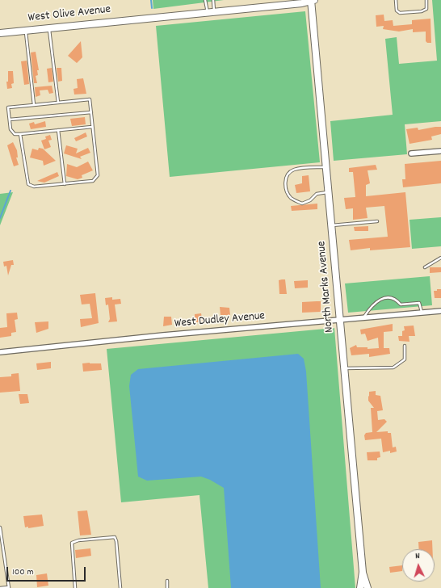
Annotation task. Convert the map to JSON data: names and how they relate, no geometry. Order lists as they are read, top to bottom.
{
  "streets": {
    "main road": ["West Olive Avenue", "North Marks Avenue"],
    "street": ["West Dudley Avenue"]
  },
  "crossings": [
    ["West Olive Avenue", "North Marks Avenue"],
    ["North Marks Avenue", "West Dudley Avenue"]
  ],
  "scale_bar": "100 m",
  "north": "top"
}
